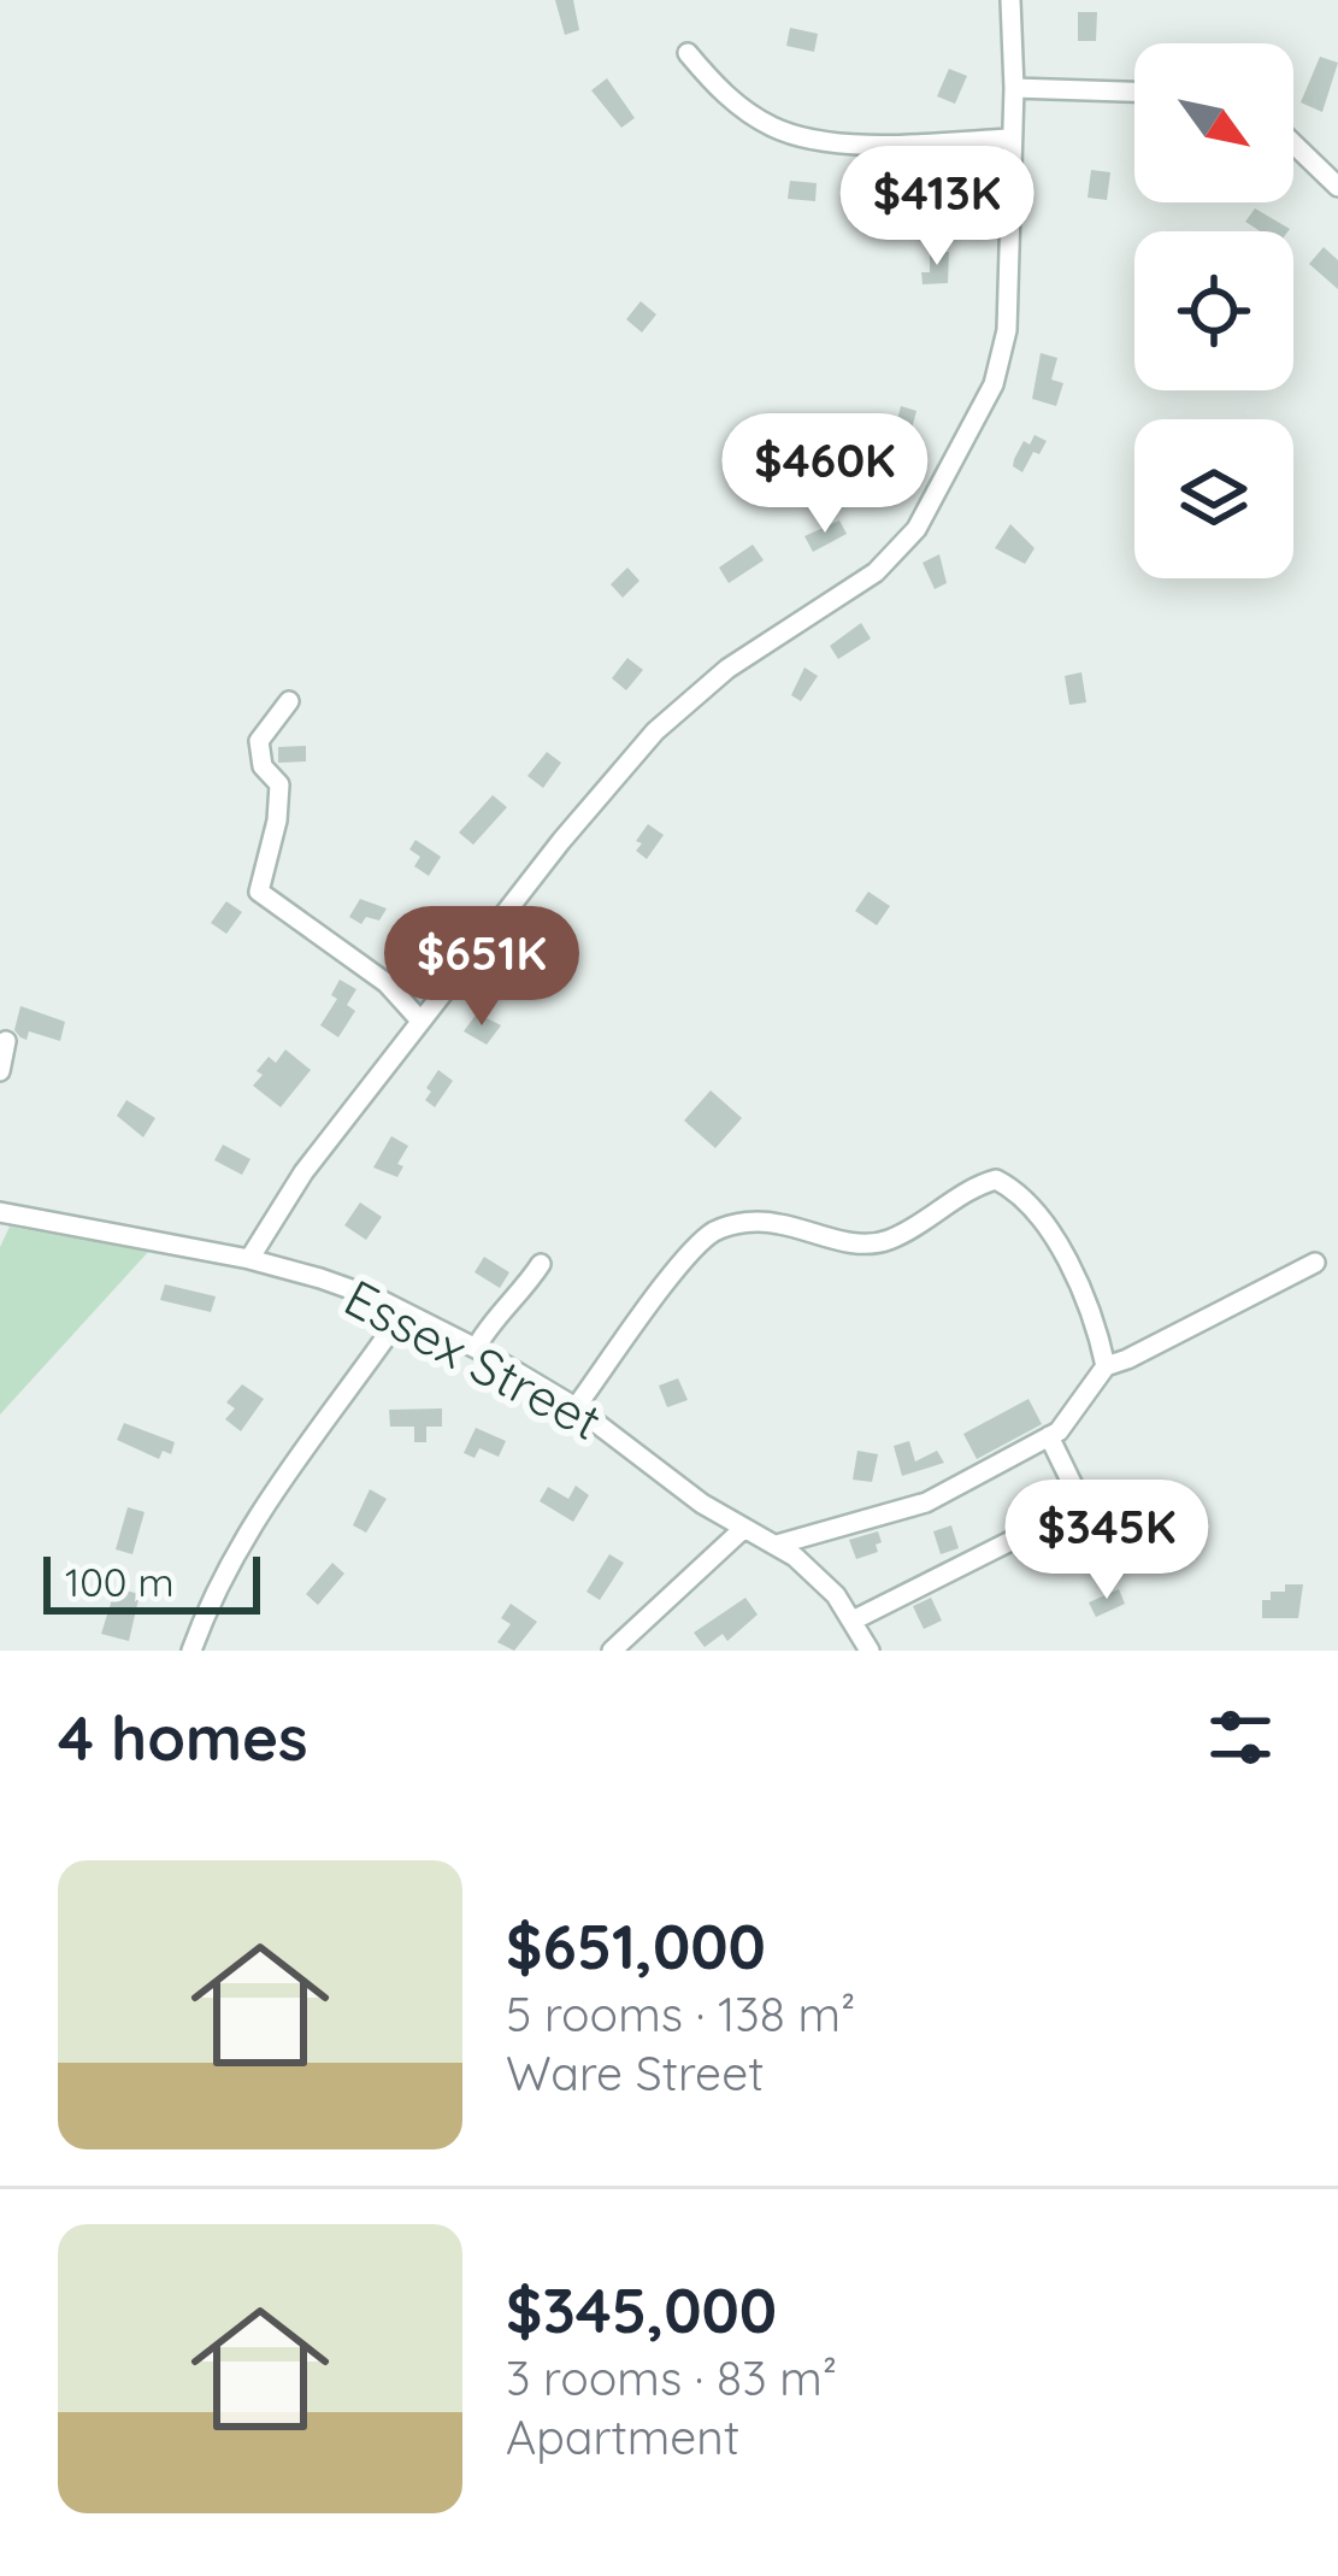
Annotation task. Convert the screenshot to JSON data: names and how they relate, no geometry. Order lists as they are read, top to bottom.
{
  "streets": {
    "street": ["Essex Street"]
  },
  "scale_bar": "100 m",
  "north": "bottom right",
  "page": {
    "price": [
      "$413K",
      "$460K",
      "$651K",
      "$345K"
    ],
    "scale": "100 m",
    "heading": "4 homes",
    "list": [
      {
        "name": "$651,000",
        "note": "5 rooms · 138 m² · Ware Street"
      },
      {
        "name": "$345,000",
        "note": "3 rooms · 83 m² · Apartment"
      }
    ]
  }
}
